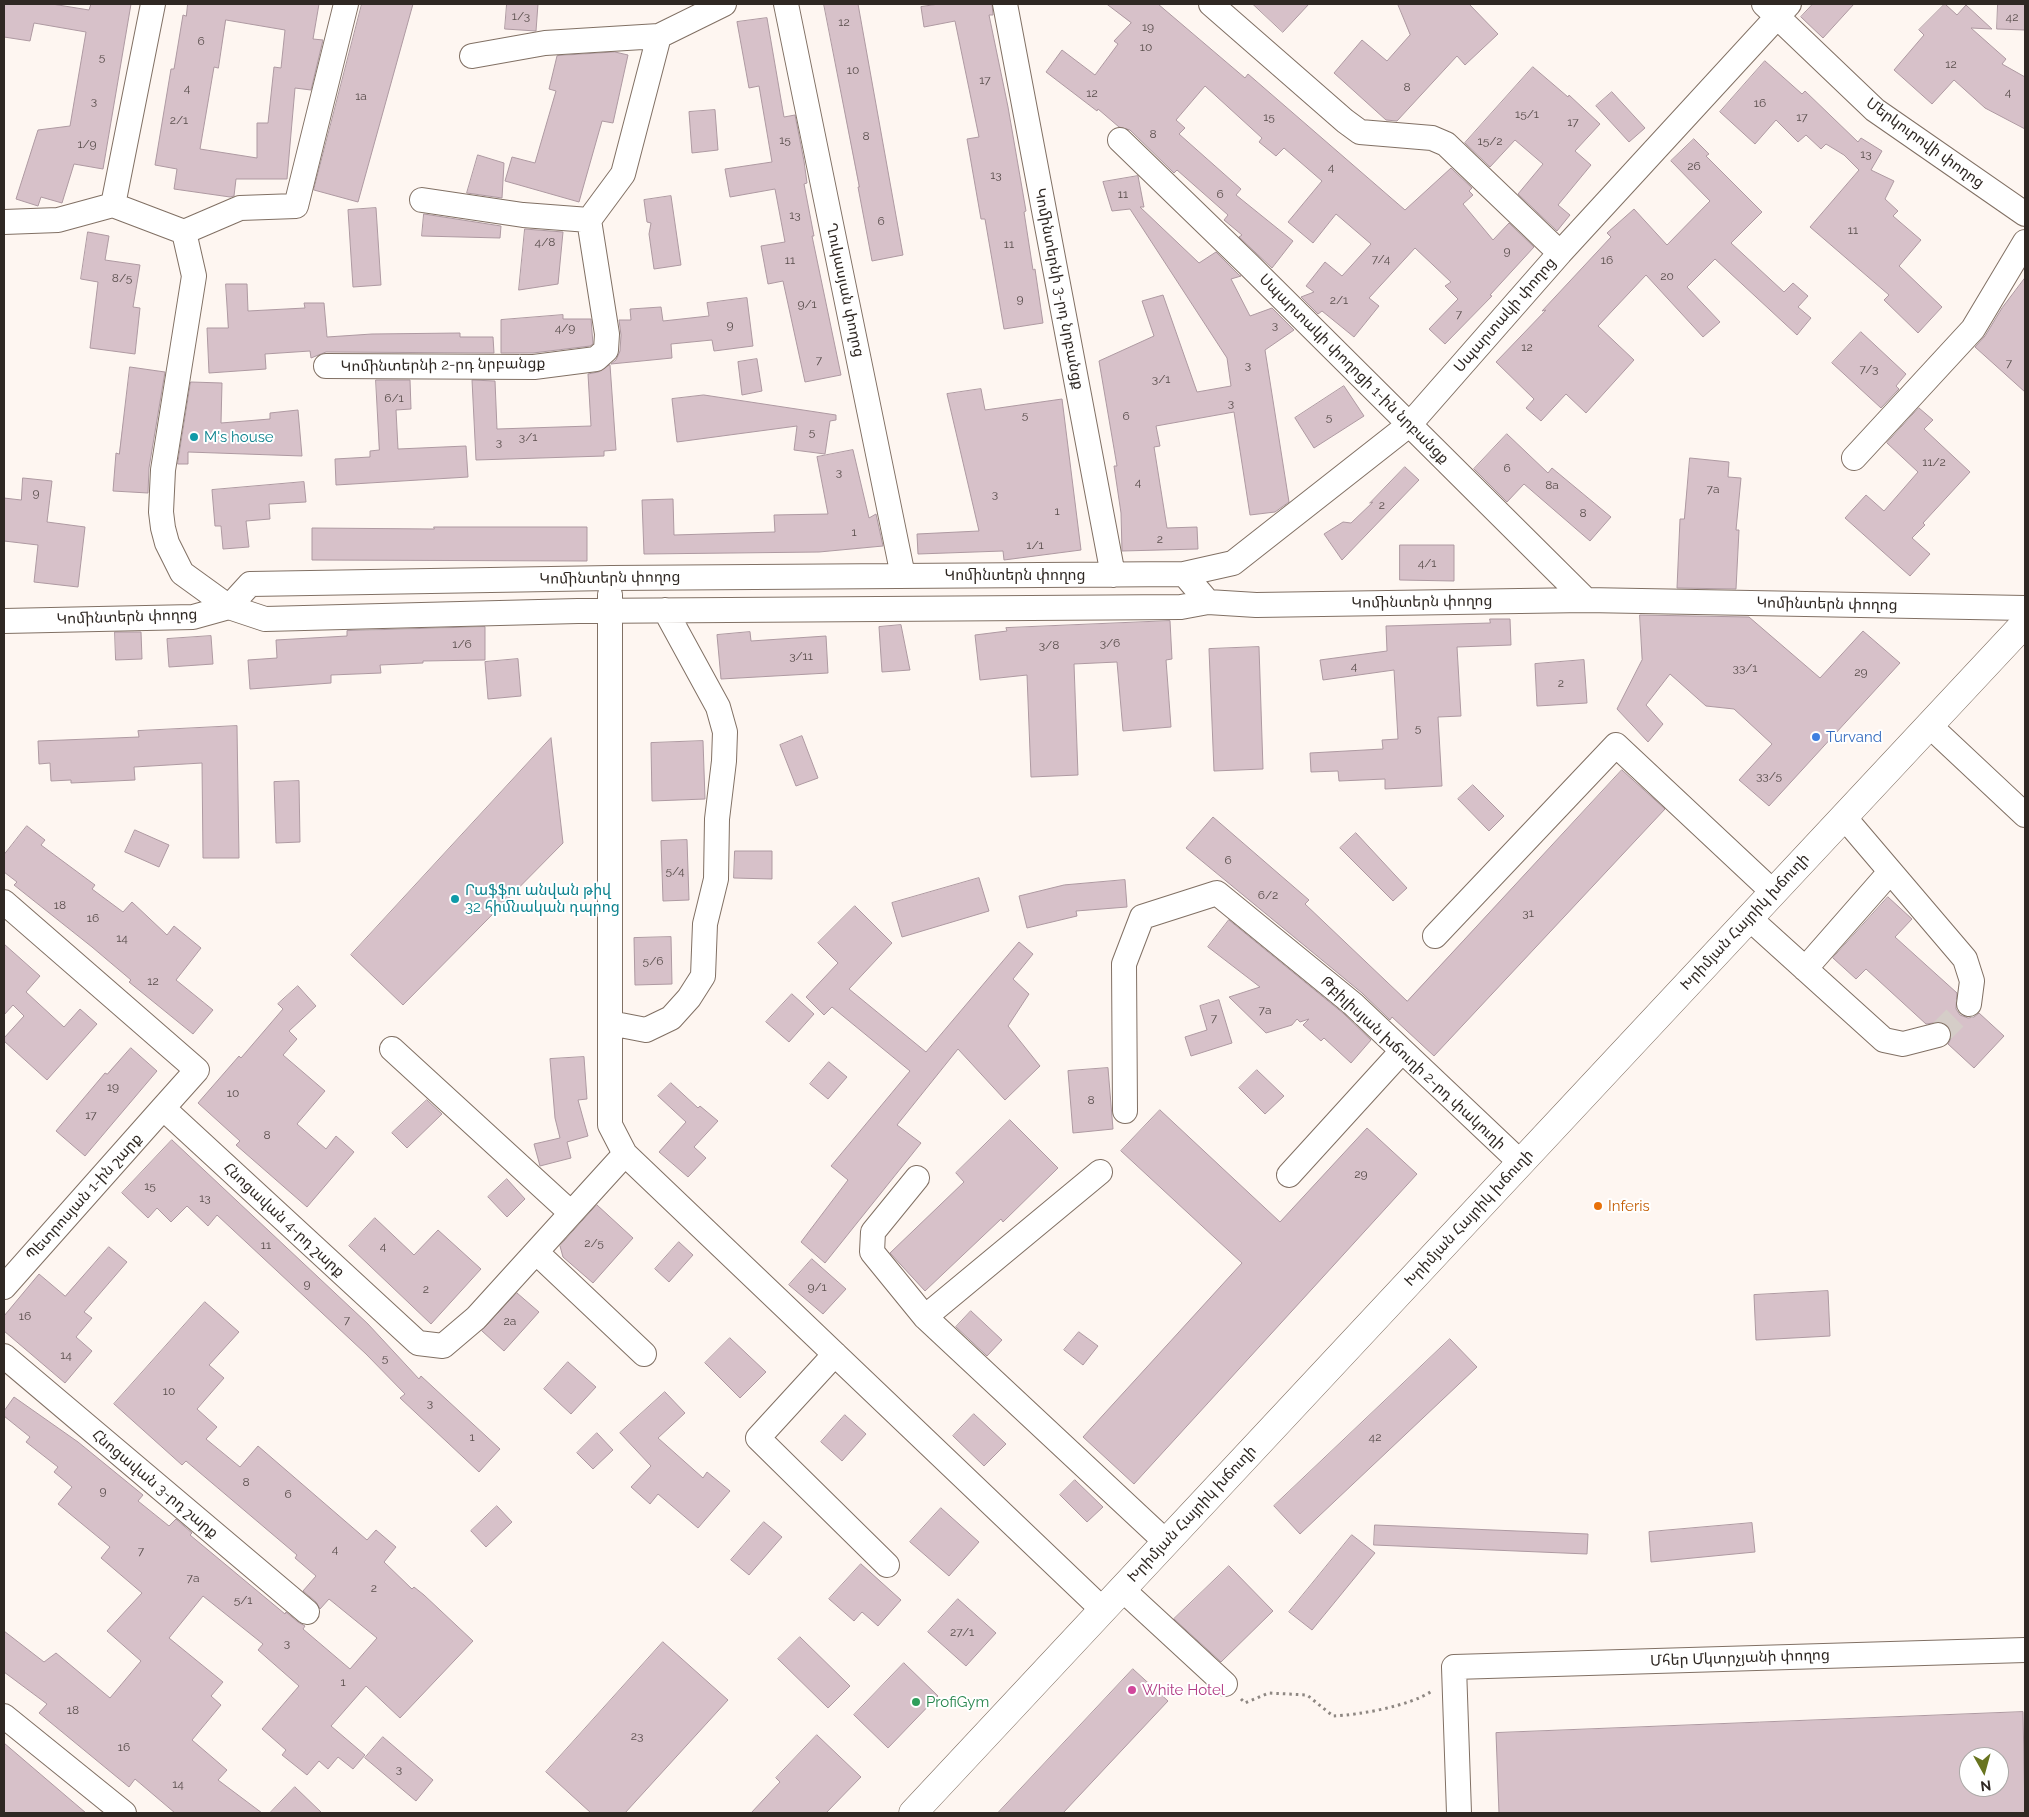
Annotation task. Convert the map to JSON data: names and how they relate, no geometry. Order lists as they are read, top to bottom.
{
  "streets": {
    "highway": ["Խրիմյան Հայրիկ խճուղի"],
    "street": [
      "Մերկուրովի փողոց",
      "Կոմինտերնի 3-րդ նրբանցք",
      "Ղուկասյան փողոց",
      "Սպարտակի փողոց",
      "Կոմինտերնի 2-րդ նրբանցք",
      "Սպարտակի փողոցի 1-ին նրբանցք",
      "Կոմինտերն փողոց",
      "Թբիլիսյան խճուղի 2-րդ փակուղի",
      "Պետրոսյան 1-ին շարք",
      "Հնոցավան 4-րդ շարք",
      "Հնոցավան 3-րդ շարք",
      "Մհեր Մկտրչյանի փողոց"
    ]
  },
  "crossings": [
    ["Մերկուրովի փողոց", "Սպարտակի փողոց"],
    ["Կոմինտերնի 3-րդ նրբանցք", "Կոմինտերն փողոց"],
    ["Ղուկասյան փողոց", "Կոմինտերն փողոց"],
    ["Սպարտակի փողոց", "Սպարտակի փողոցի 1-ին նրբանցք"],
    ["Սպարտակի փողոց", "Կոմինտերն փողոց"],
    ["Սպարտակի փողոցի 1-ին նրբանցք", "Կոմինտերն փողոց"],
    ["Խրիմյան Հայրիկ խճուղի", "Թբիլիսյան խճուղի 2-րդ փակուղի"],
    ["Պետրոսյան 1-ին շարք", "Հնոցավան 4-րդ շարք"]
  ],
  "places": [
    "M's house",
    "Turvand",
    "Րաֆֆու անվան թիվ 32 հիմնական դպրոց",
    "Inferis",
    "White Hotel",
    "ProfiGym"
  ],
  "house_numbers": [
    "1/3",
    "42",
    "12",
    "19",
    "6",
    "10",
    "5",
    "12",
    "10",
    "17",
    "8",
    "4",
    "4",
    "12",
    "1a",
    "3",
    "16",
    "15/1",
    "15",
    "17",
    "2/1",
    "17",
    "8",
    "8",
    "15",
    "15/2",
    "1/9",
    "13",
    "26",
    "4",
    "13",
    "11",
    "6",
    "13",
    "6",
    "11",
    "4/8",
    "11",
    "9",
    "7/4",
    "11",
    "16",
    "20",
    "8/5",
    "9",
    "2/1",
    "9/1",
    "7",
    "9",
    "3",
    "4/9",
    "12",
    "7",
    "7",
    "3",
    "7/3",
    "3/1",
    "6/1",
    "3",
    "5",
    "6",
    "5",
    "5",
    "3/1",
    "3",
    "11/2",
    "6",
    "3",
    "4",
    "8a",
    "7a",
    "9",
    "3",
    "2",
    "1",
    "8",
    "1",
    "2",
    "1/1",
    "4/1",
    "3/6",
    "1/6",
    "3/8",
    "3/11",
    "4",
    "33/1",
    "29",
    "2",
    "5",
    "33/5",
    "6",
    "5/4",
    "6/2",
    "18",
    "31",
    "16",
    "14",
    "5/6",
    "12",
    "7a",
    "7",
    "19",
    "10",
    "8",
    "17",
    "8",
    "29",
    "15",
    "13",
    "2/5",
    "11",
    "4",
    "9",
    "9/1",
    "2",
    "16",
    "7",
    "2a",
    "14",
    "5",
    "10",
    "3",
    "1",
    "42",
    "8",
    "9",
    "6",
    "4",
    "7",
    "7a",
    "2",
    "5/1",
    "27/1",
    "3",
    "1",
    "18",
    "23",
    "16",
    "3",
    "14"
  ],
  "north": "bottom"
}
